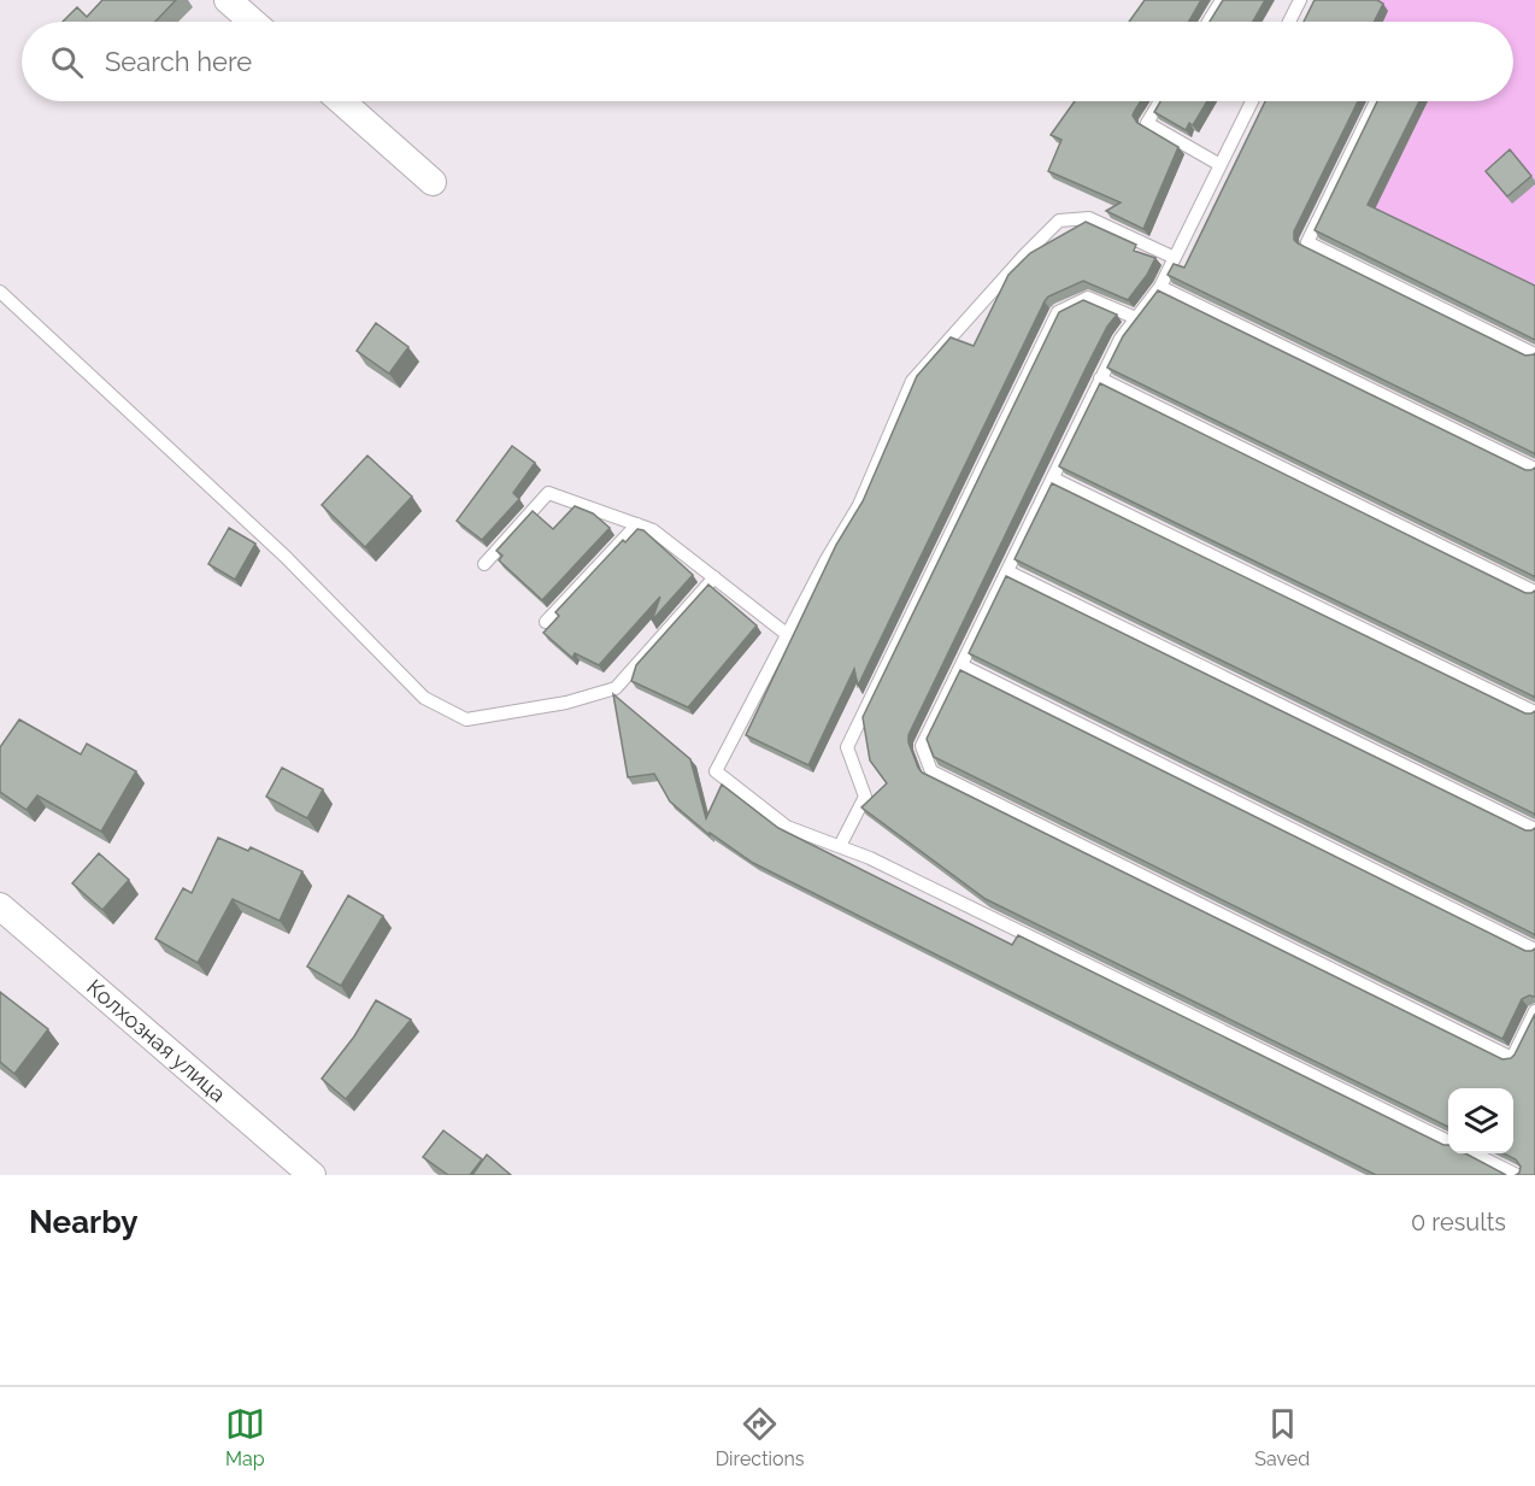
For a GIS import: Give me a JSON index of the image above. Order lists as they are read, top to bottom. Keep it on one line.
{"streets":{"street":["Колхозная улица"]},"page":{"search":"Search here","heading":["Nearby","0 results"],"nav":["Map","Directions","Saved"]}}
